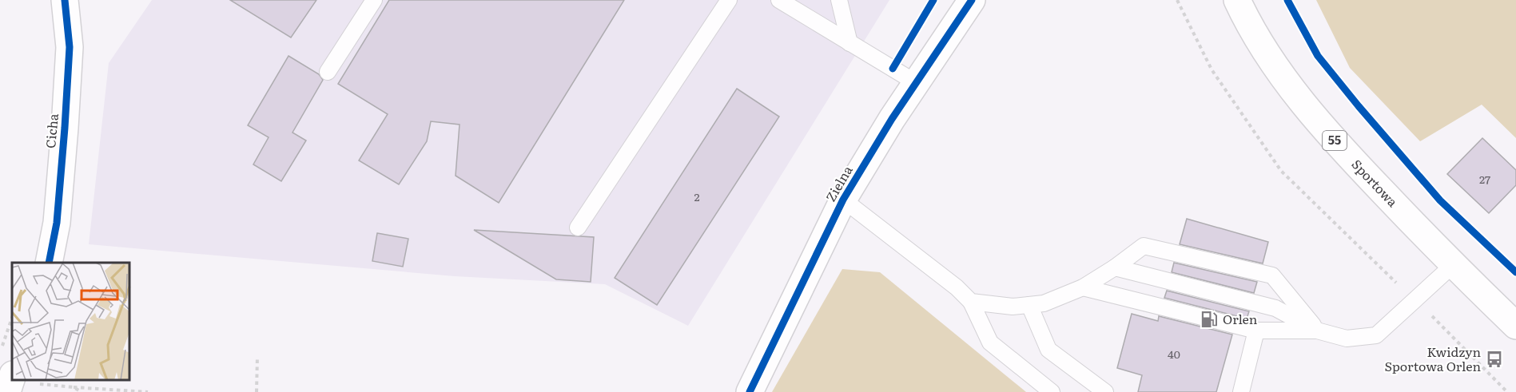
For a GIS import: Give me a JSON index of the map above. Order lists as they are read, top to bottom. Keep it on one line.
{"streets":{"street":["Cicha","55","Sportowa","Zielna"]},"places":{"fuel station":["Orlen"],"bus stop":["Kwidzyn Sportowa Orlen"]},"house_numbers":["27","2","40"]}
